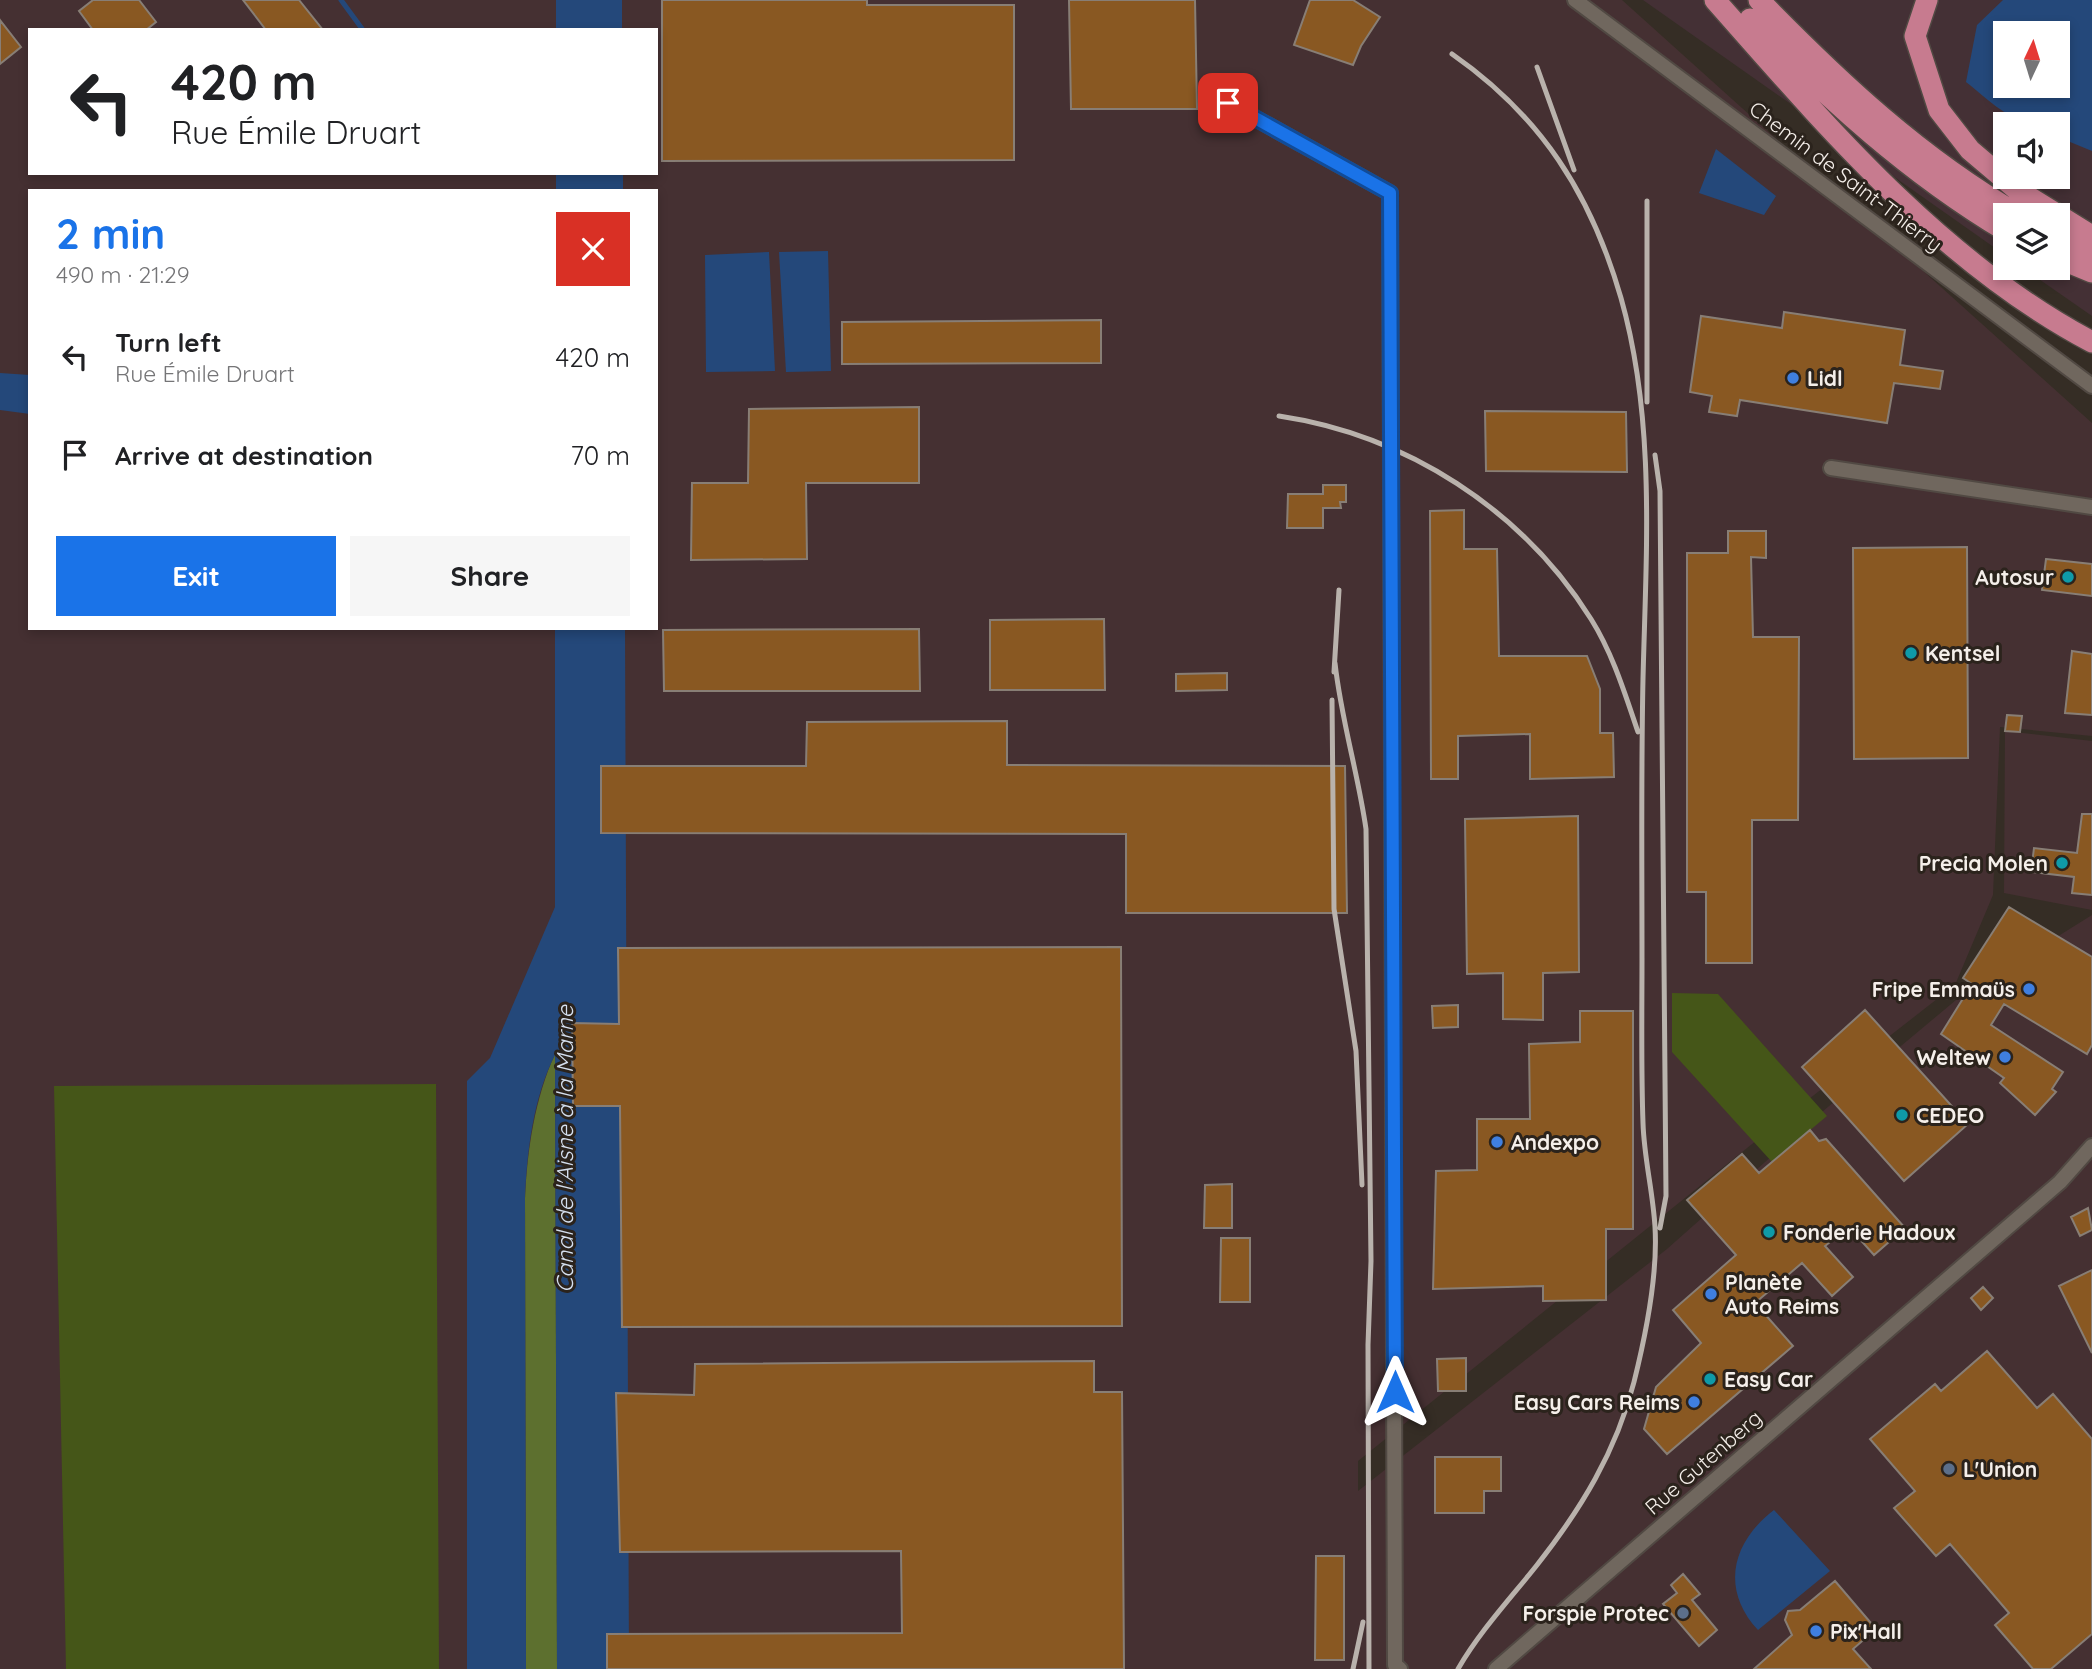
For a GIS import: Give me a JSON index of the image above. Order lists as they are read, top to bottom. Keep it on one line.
{"streets":{"street":["Chemin de Saint-Thierry","Rue Gutenberg"]},"water":["Canal de l'Aisne à la Marne"],"places":["Lidl","Autosur","Kentsel","Precia Molen","Fripe Emmaüs","Weltew","CEDEO","Andexpo","Fonderie Hadoux","Planète Auto Reims","Easy Car","Easy Cars Reims","L'Union","Forspie Protec","Pix'Hall"],"north":"top","page":{"turn":["420 m","Rue Émile Druart"],"heading":["2 min","490 m · 21:29"],"list":[{"name":"Turn left","note":"Rue Émile Druart","value":"420 m"},{"name":"Arrive at destination","value":"70 m"}],"buttons":["Exit","Share"]}}
